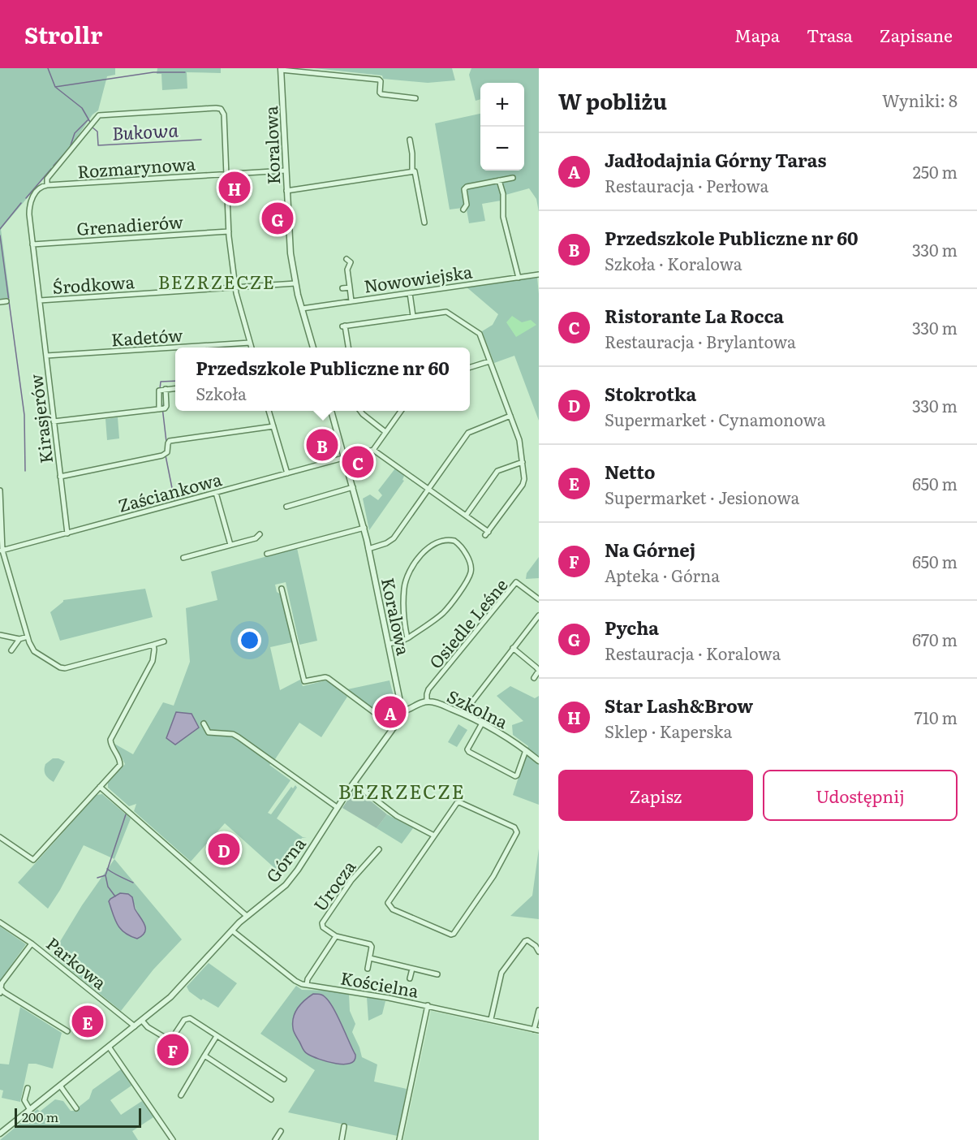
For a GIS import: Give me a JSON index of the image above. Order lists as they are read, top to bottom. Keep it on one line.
{"streets":{"street":["Koralowa","Rozmarynowa","Grenadierów","Nowowiejska","Środkowa","Kadetów","Kirasjerów","Zaściankowa","Osiedle Leśne","Szkolna","Górna","Urocza","Parkowa","Kościelna"]},"crossings":[["Koralowa","Rozmarynowa"],["Koralowa","Nowowiejska"],["Koralowa","Środkowa"],["Koralowa","Zaściankowa"],["Koralowa","Szkolna"],["Koralowa","Górna"],["Rozmarynowa","Grenadierów"],["Rozmarynowa","Środkowa"],["Rozmarynowa","Kirasjerów"],["Środkowa","Kirasjerów"],["Kadetów","Kirasjerów"],["Kirasjerów","Zaściankowa"],["Osiedle Leśne","Szkolna"],["Szkolna","Górna"],["Górna","Parkowa"],["Górna","Kościelna"],["Urocza","Kościelna"]],"districts":["BEZRZECZE","BEZRZECZE"],"water":["Bukowa"],"scale_bar":"200 m","page":{"header":"Strollr","nav":["Mapa","Trasa","Zapisane"],"heading":["W pobliżu","Wyniki: 8"],"map_buttons":["+","−"],"list":[{"mark":"A","name":"Jadłodajnia Górny Taras","note":"Restauracja · Perłowa","value":"250 m"},{"mark":"B","name":"Przedszkole Publiczne nr 60","note":"Szkoła · Koralowa","value":"330 m"},{"mark":"C","name":"Ristorante La Rocca","note":"Restauracja · Brylantowa","value":"330 m"},{"mark":"D","name":"Stokrotka","note":"Supermarket · Cynamonowa","value":"330 m"},{"mark":"E","name":"Netto","note":"Supermarket · Jesionowa","value":"650 m"},{"mark":"F","name":"Na Górnej","note":"Apteka · Górna","value":"650 m"},{"mark":"G","name":"Pycha","note":"Restauracja · Koralowa","value":"670 m"},{"mark":"H","name":"Star Lash&Brow","note":"Sklep · Kaperska","value":"710 m"}],"pins":["H","G","B","C","A","D","E","F"],"popup":["Przedszkole Publiczne nr 60","Szkoła"],"buttons":["Zapisz","Udostępnij"],"scale":"200 m"}}
